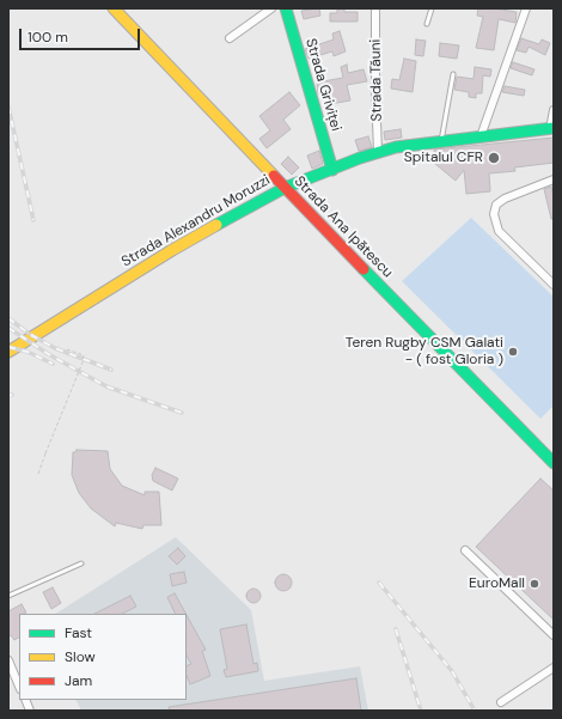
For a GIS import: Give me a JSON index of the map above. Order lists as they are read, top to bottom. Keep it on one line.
{"streets":{"street":["Strada Tăuni","Strada Griviței","Strada Alexandru Moruzzi","Strada Ana Ipătescu"]},"crossings":[["Strada Tăuni","Strada Alexandru Moruzzi"],["Strada Griviței","Strada Alexandru Moruzzi"],["Strada Alexandru Moruzzi","Strada Ana Ipătescu"]],"places":["Spitalul CFR","Teren Rugby CSM Galati - ( fost Gloria )","EuroMall"],"legend":["Fast","Slow","Jam"],"scale_bar":"100 m"}
